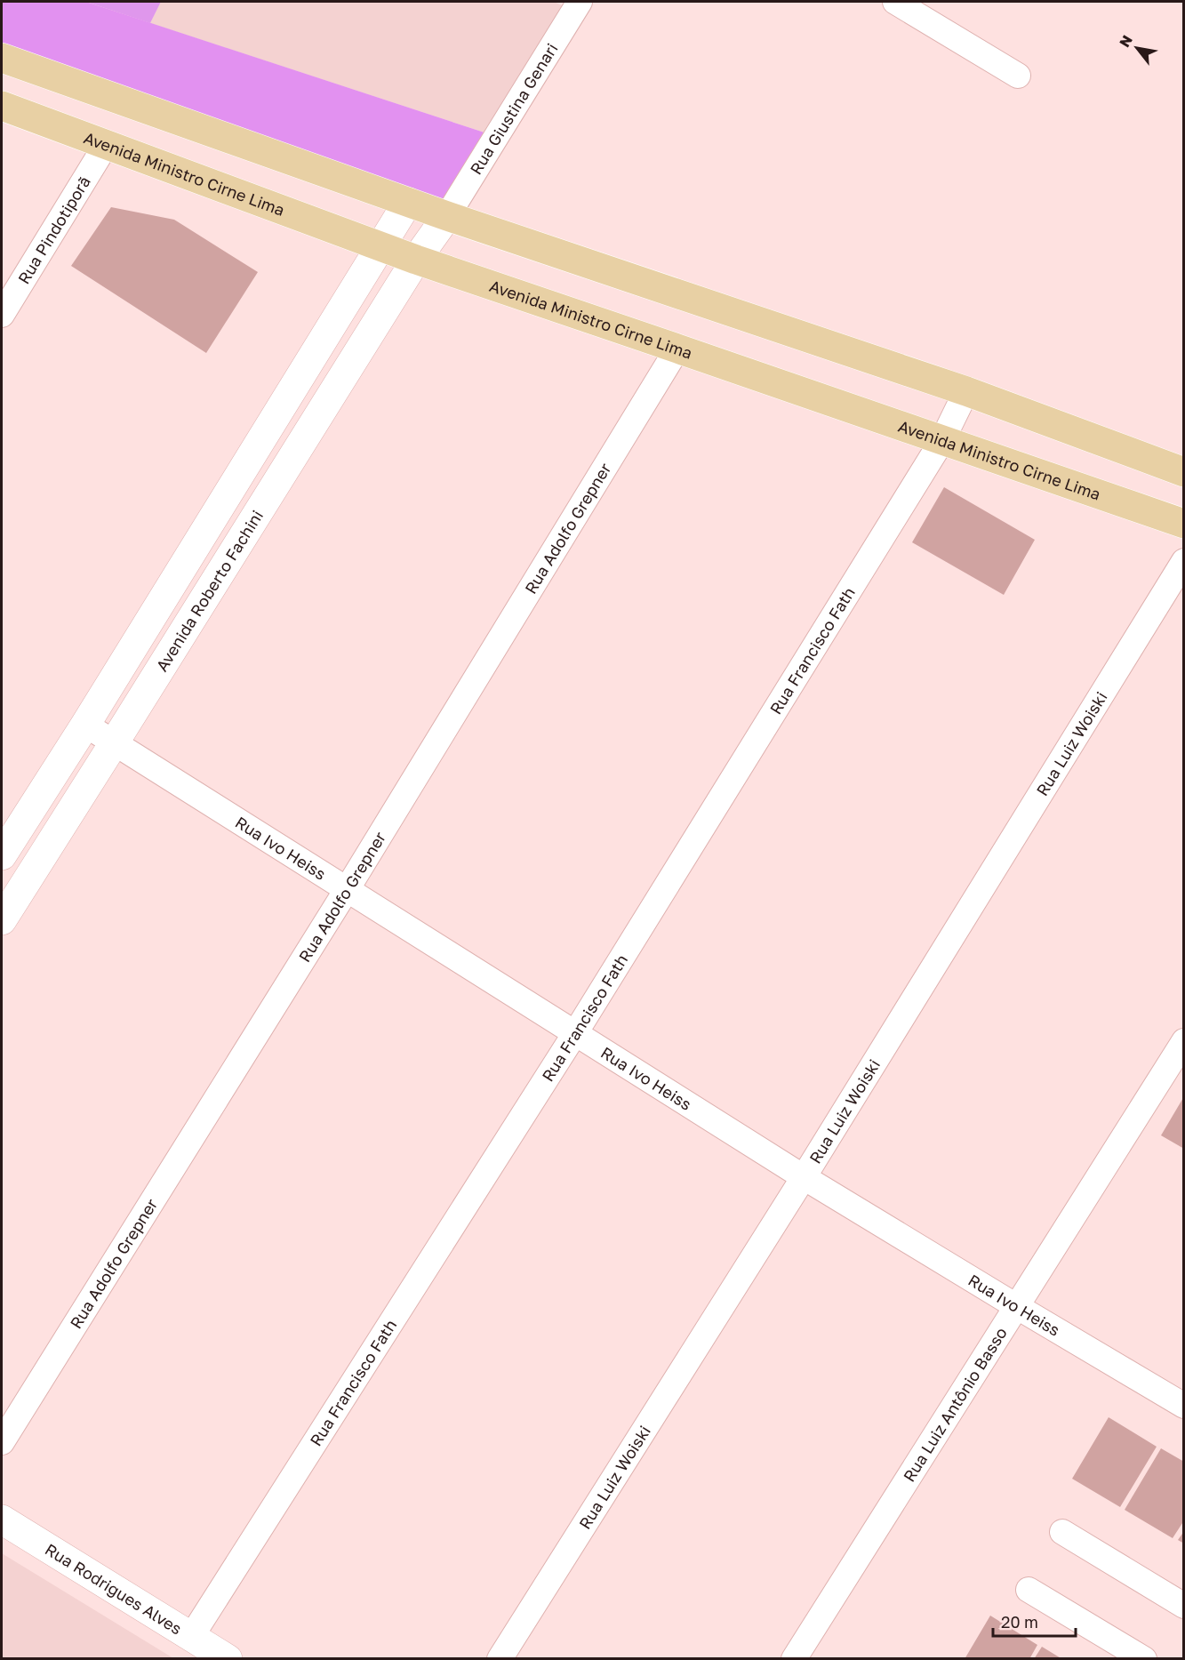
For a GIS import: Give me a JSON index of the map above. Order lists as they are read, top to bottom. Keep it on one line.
{"streets":{"main road":["Avenida Ministro Cirne Lima"],"street":["Rua Giustina Genari","Rua Pindotiporã","Rua Adolfo Grepner","Avenida Roberto Fachini","Rua Francisco Fath","Rua Luiz Woiski","Rua Ivo Heiss","Rua Luiz Antônio Basso","Rua Rodrigues Alves"]},"crossings":[["Rua Giustina Genari","Avenida Roberto Fachini"],["Avenida Ministro Cirne Lima","Rua Pindotiporã"],["Avenida Ministro Cirne Lima","Rua Adolfo Grepner"],["Avenida Ministro Cirne Lima","Avenida Roberto Fachini"],["Avenida Ministro Cirne Lima","Rua Francisco Fath"],["Rua Adolfo Grepner","Rua Ivo Heiss"],["Avenida Roberto Fachini","Rua Ivo Heiss"],["Rua Francisco Fath","Rua Ivo Heiss"],["Rua Francisco Fath","Rua Rodrigues Alves"],["Rua Luiz Woiski","Rua Ivo Heiss"],["Rua Ivo Heiss","Rua Luiz Antônio Basso"]],"scale_bar":"20 m","north":"top left"}
